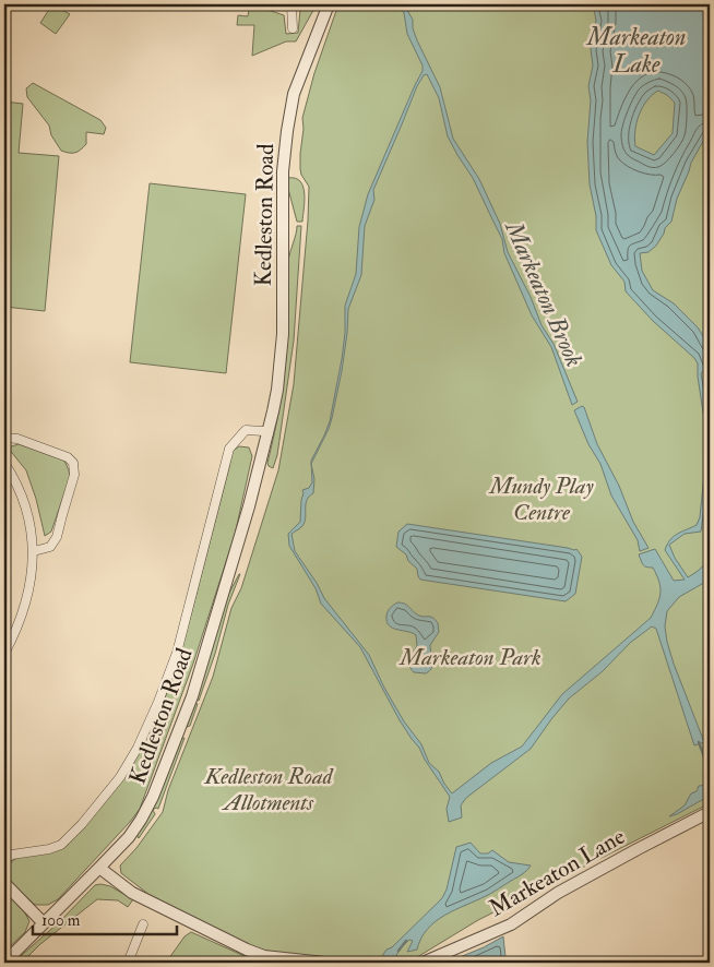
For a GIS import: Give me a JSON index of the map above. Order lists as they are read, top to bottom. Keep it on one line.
{"streets":{"street":["Kedleston Road","Markeaton Lane"]},"water":["Markeaton Lake","Markeaton Brook"],"parks":["Mundy Play Centre","Markeaton Park","Kedleston Road Allotments"],"scale_bar":"100 m"}
